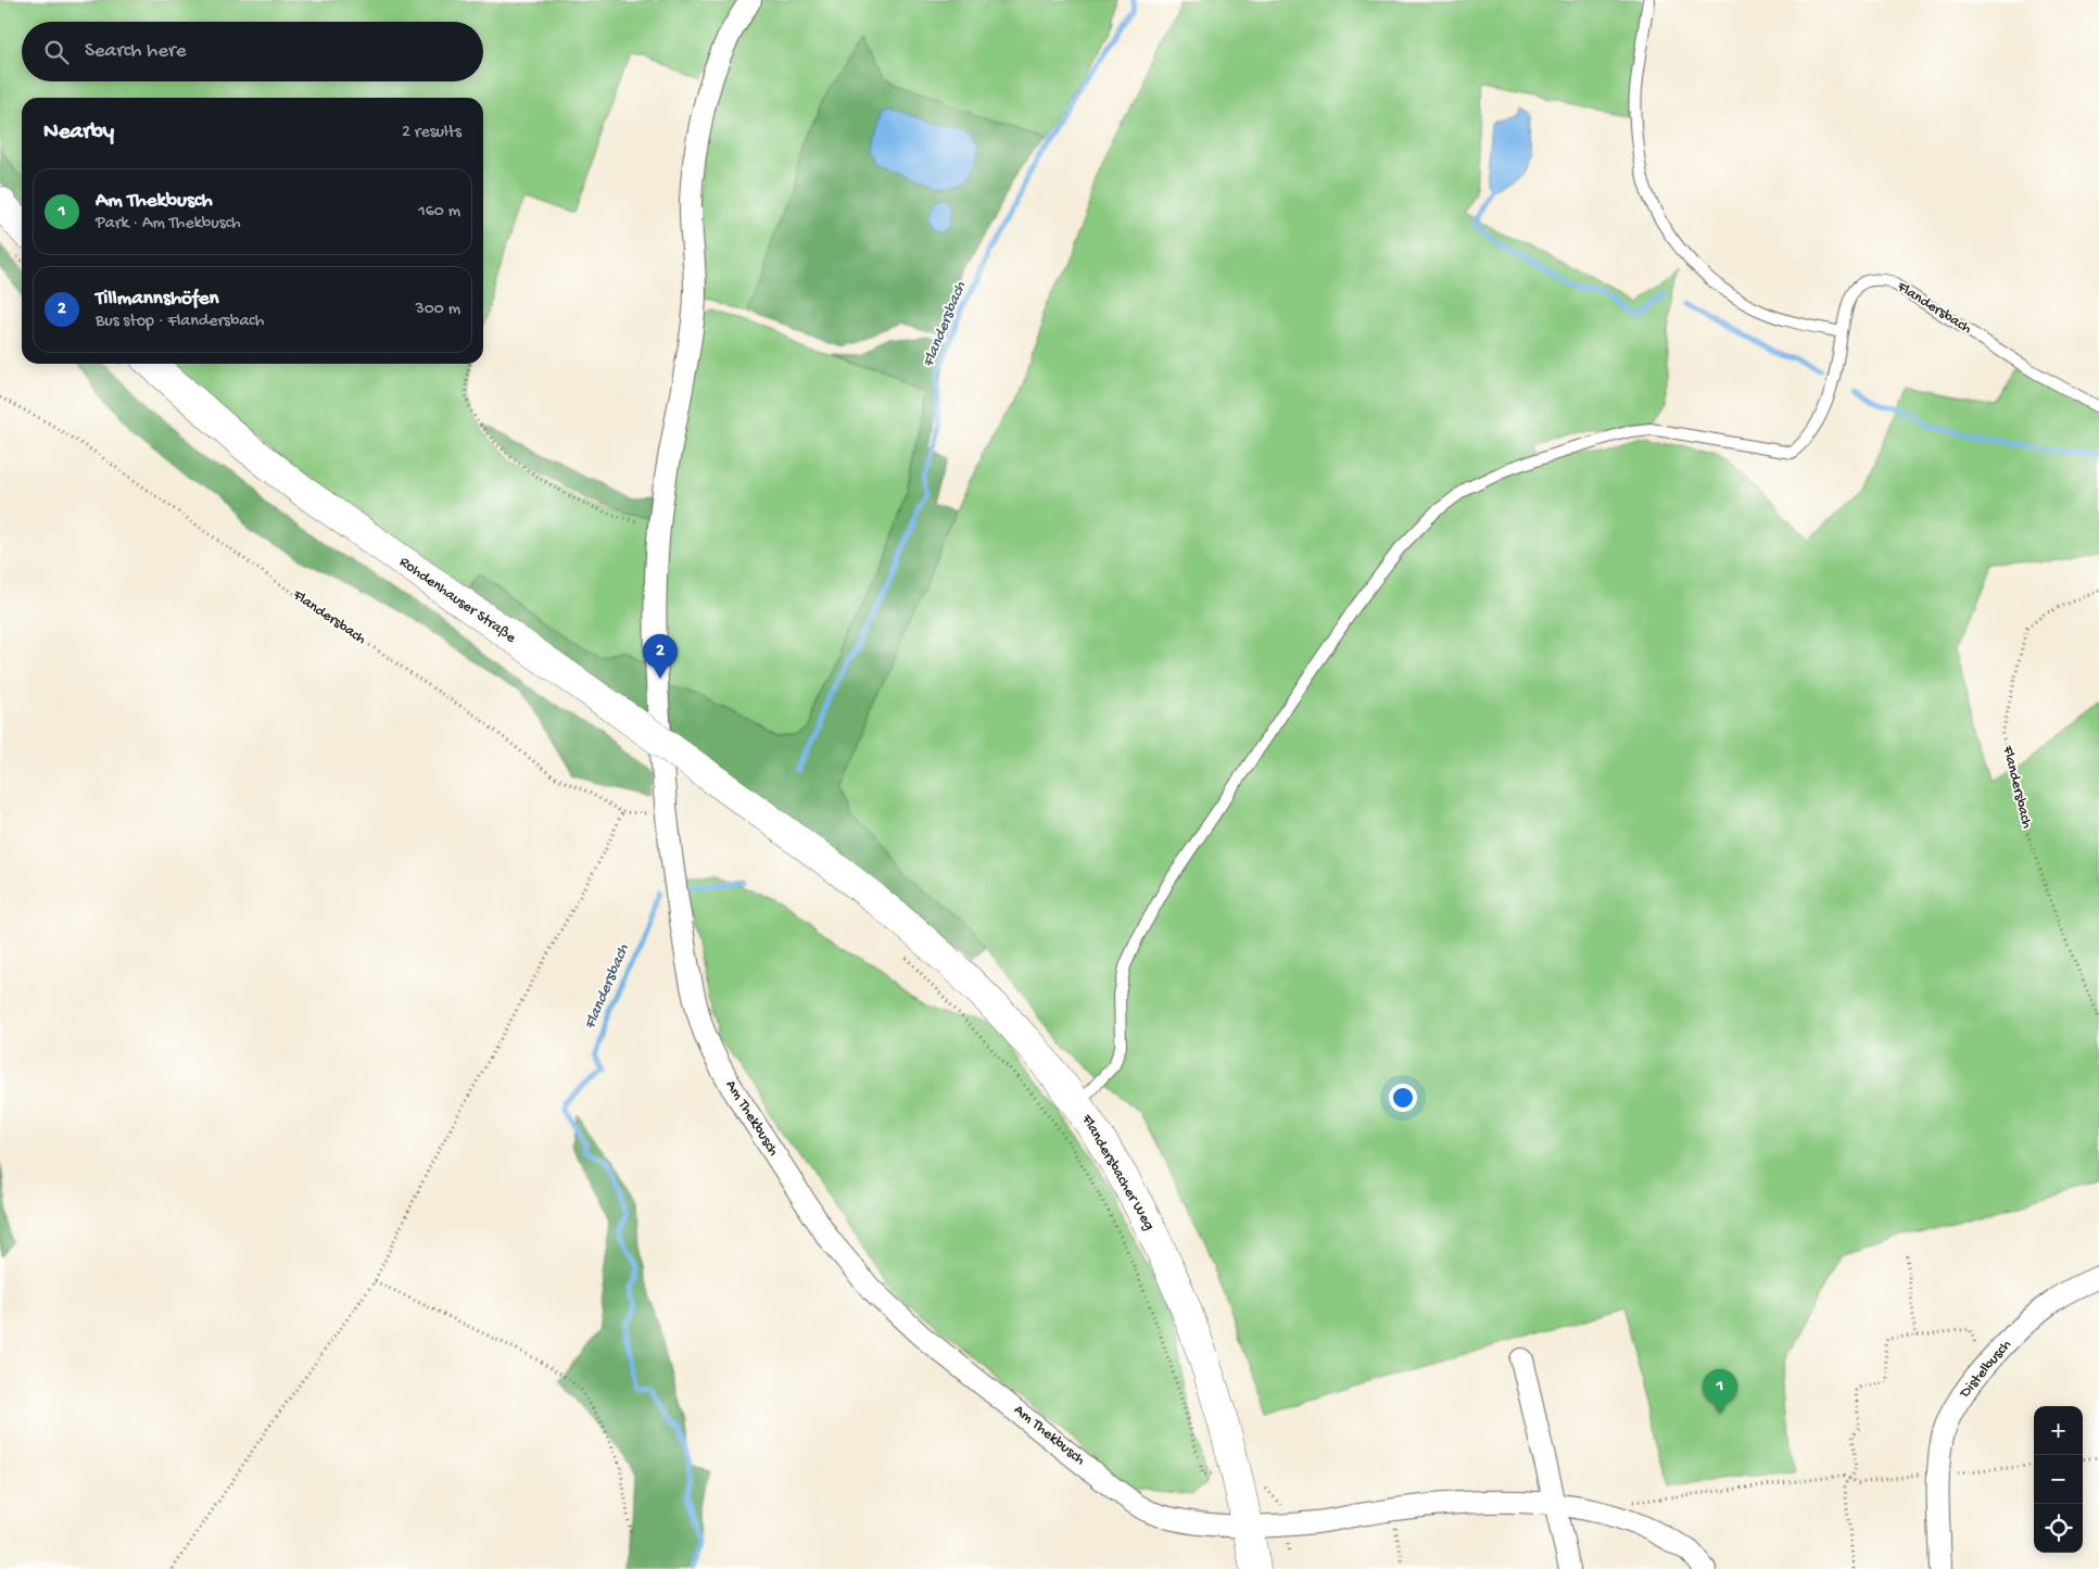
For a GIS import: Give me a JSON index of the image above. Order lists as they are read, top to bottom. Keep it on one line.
{"streets":{"main road":["Rohdenhauser Straße","Flandersbacher Weg"],"street":["Am Thekbusch","Distelbusch"],"lane":["Flandersbach"]},"crossings":[["Flandersbach","Am Thekbusch"],["Flandersbach","Flandersbacher Weg"],["Rohdenhauser Straße","Flandersbacher Weg"],["Am Thekbusch","Flandersbacher Weg"]],"water":["Flandersbach"],"page":{"search":"Search here","heading":["Nearby","2 results"],"list":[{"mark":"1","name":"Am Thekbusch","note":"Park · Am Thekbusch","value":"160 m"},{"mark":"2","name":"Tillmannshöfen","note":"Bus stop · Flandersbach","value":"300 m"}],"pins":["2","1"],"map_buttons":["+","−"]}}
